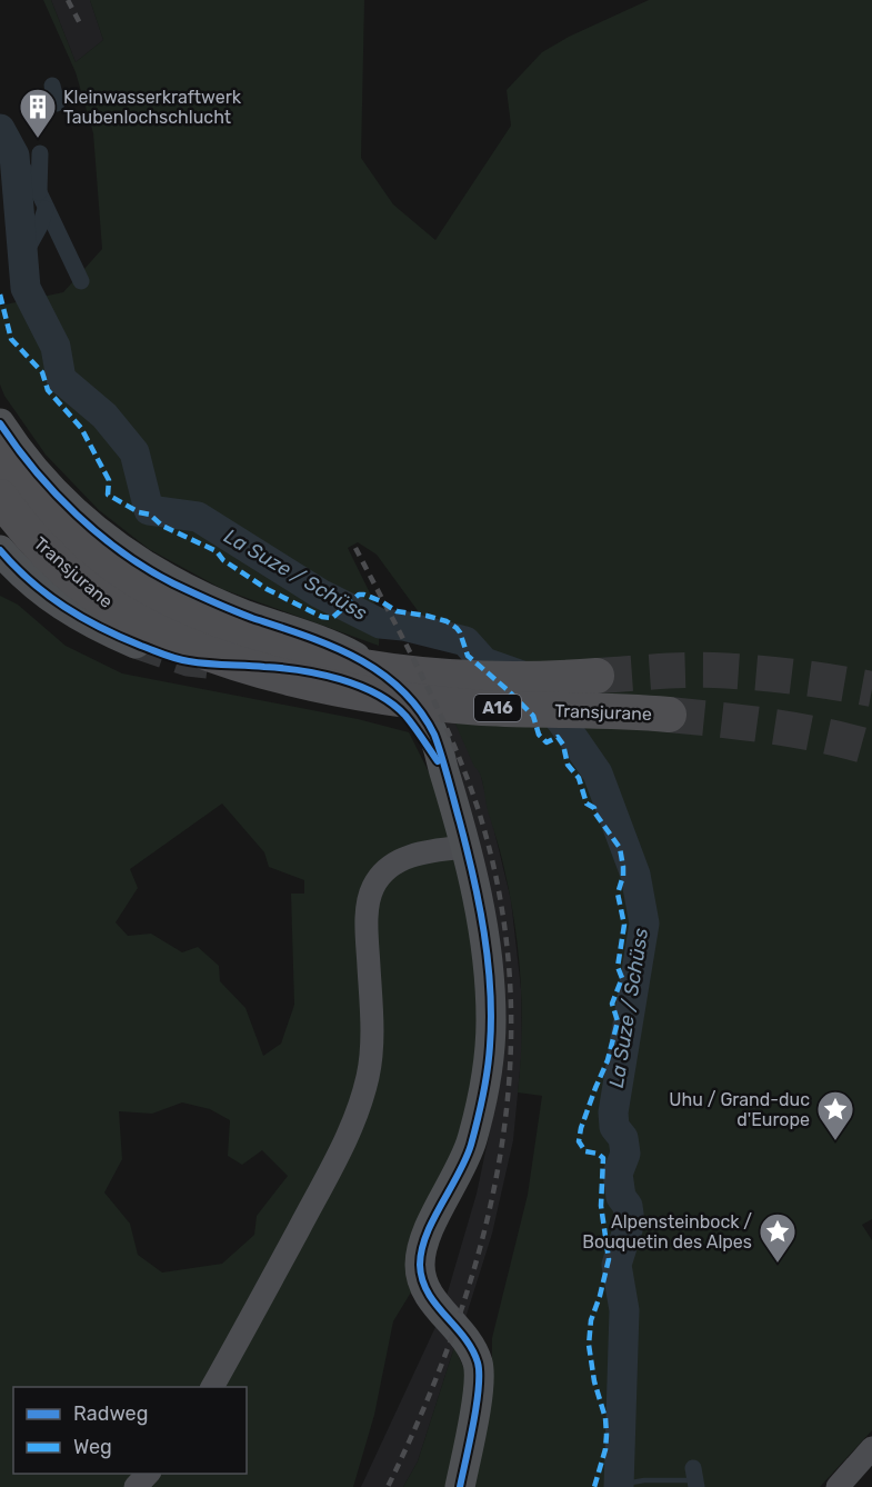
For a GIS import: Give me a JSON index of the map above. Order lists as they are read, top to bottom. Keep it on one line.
{"streets":{"highway":["Transjurane","A16"]},"water":["La Suze / Schüss"],"places":{"building":["Kleinwasserkraftwerk Taubenlochschlucht"],"place":["Uhu / Grand-duc d'Europe","Alpensteinbock / Bouquetin des Alpes"]},"legend":["Radweg","Weg"]}
